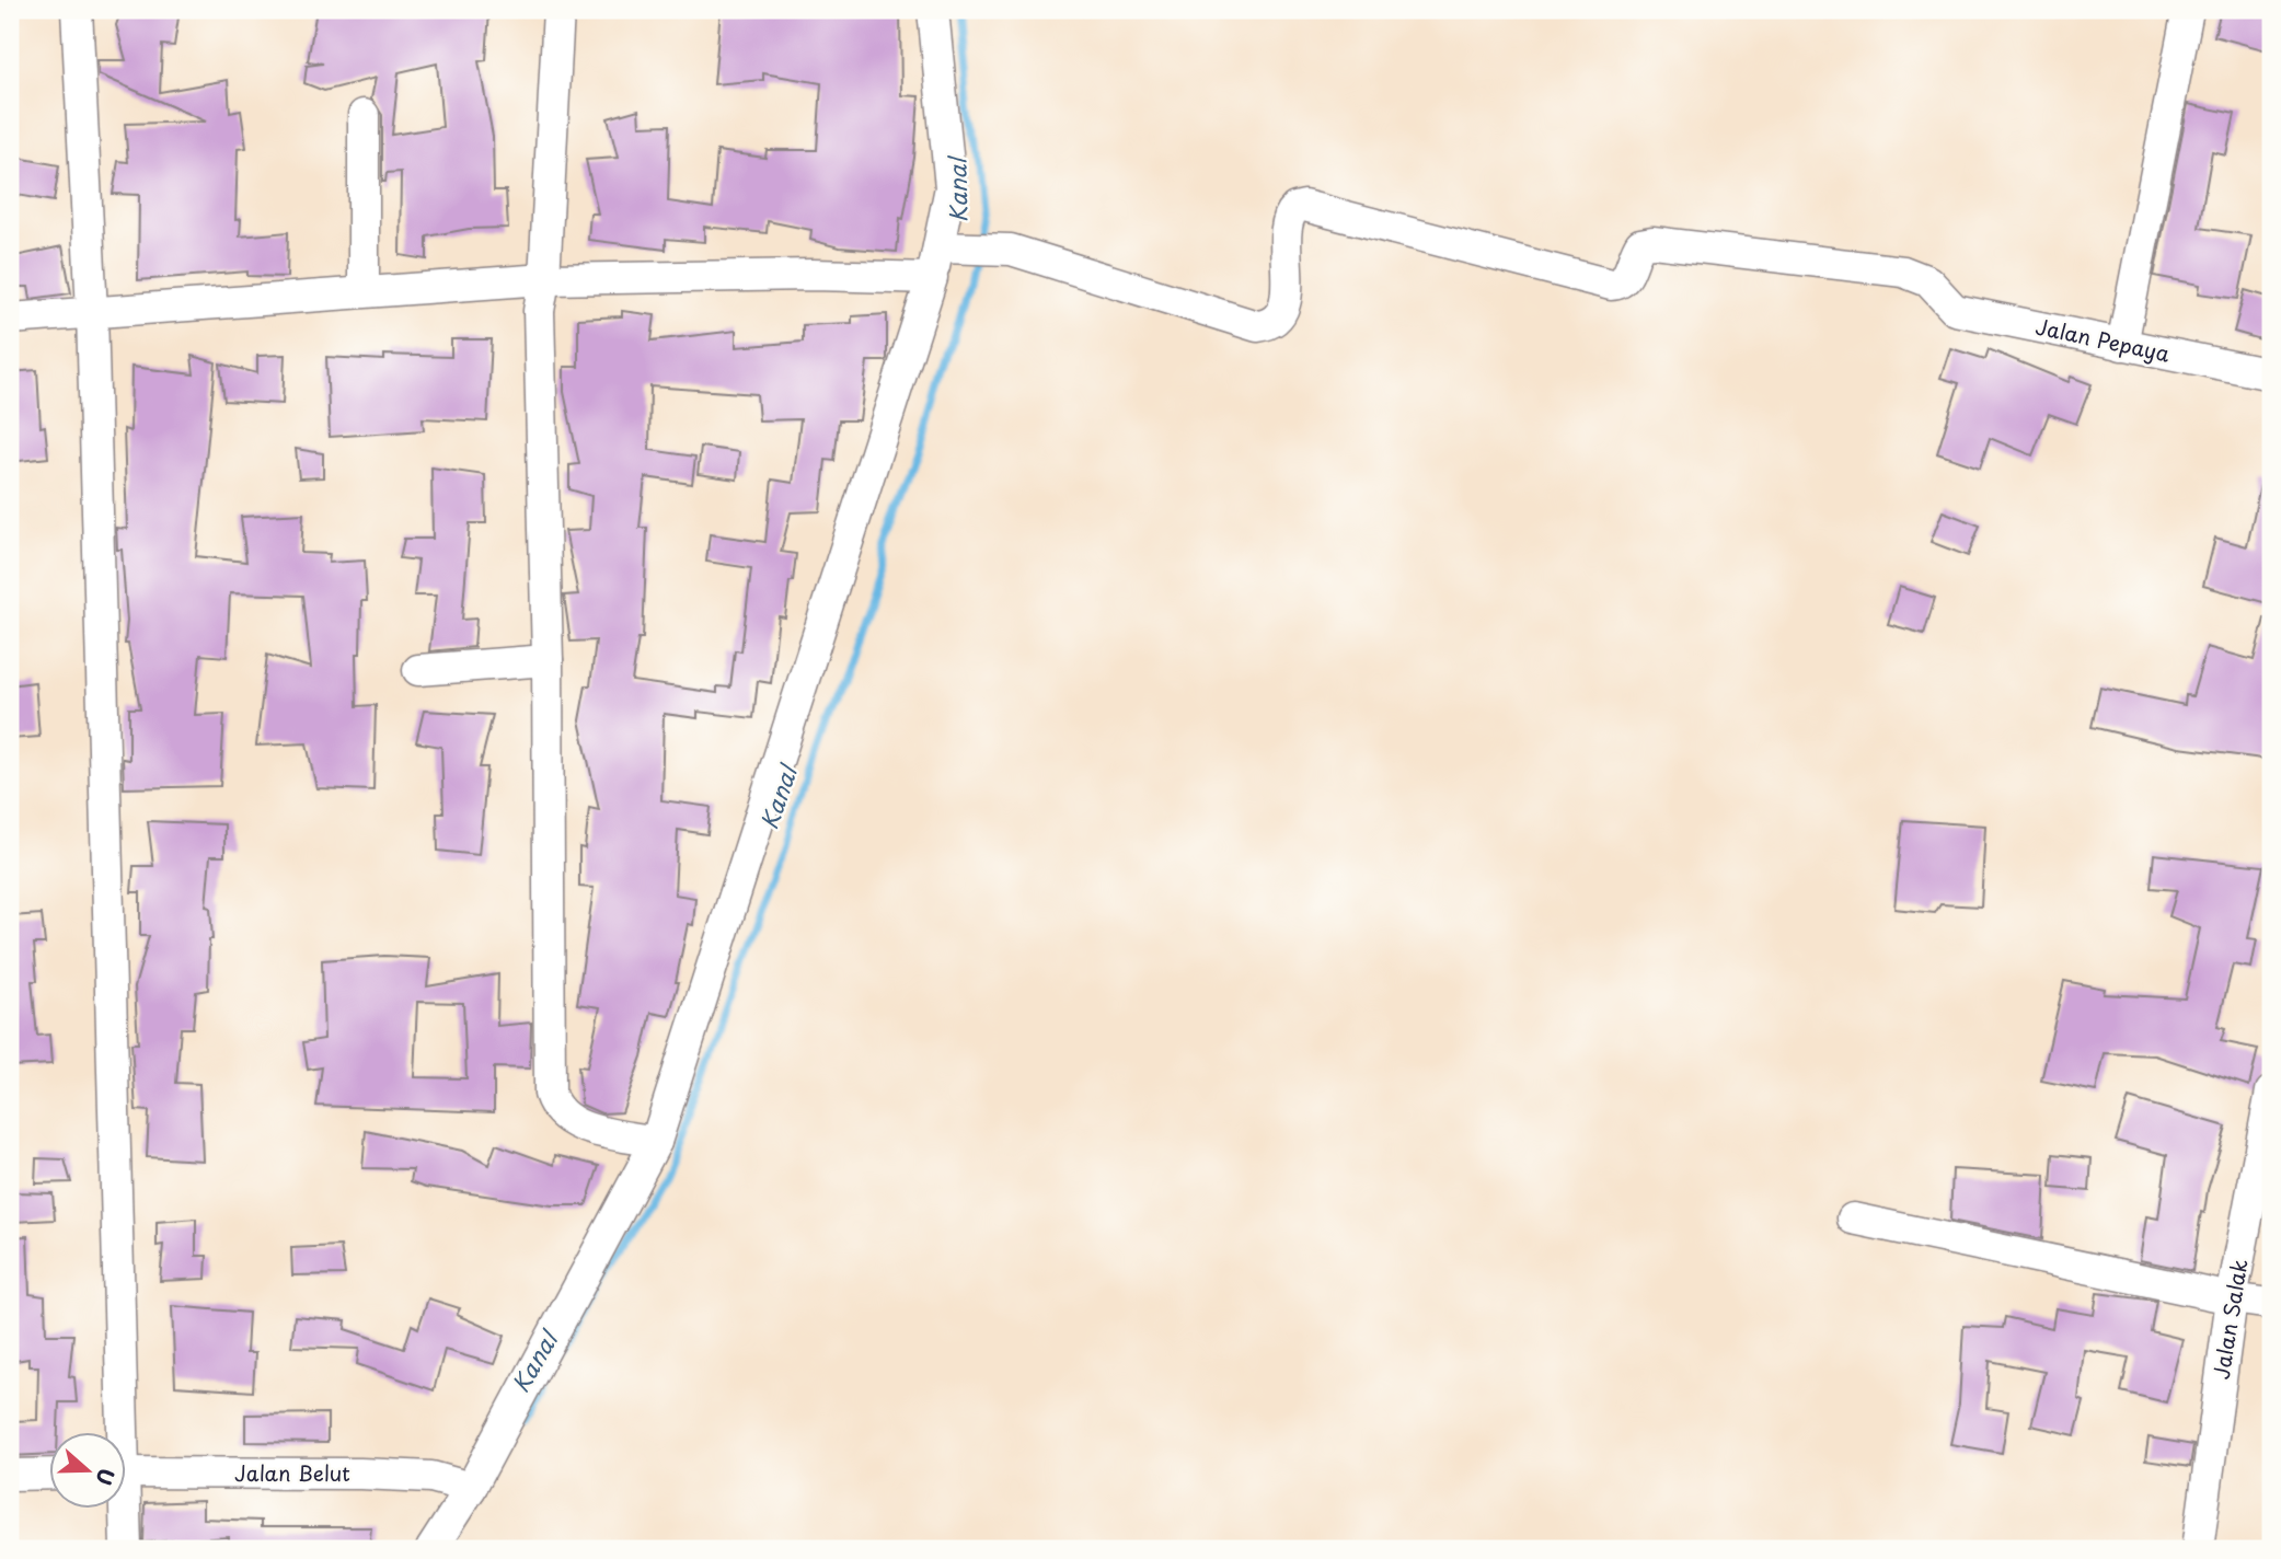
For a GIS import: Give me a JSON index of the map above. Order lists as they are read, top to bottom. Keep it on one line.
{"streets":{"street":["Jalan Pepaya","Jalan Salak","Jalan Belut"]},"water":["Kanal"],"north":"right"}
